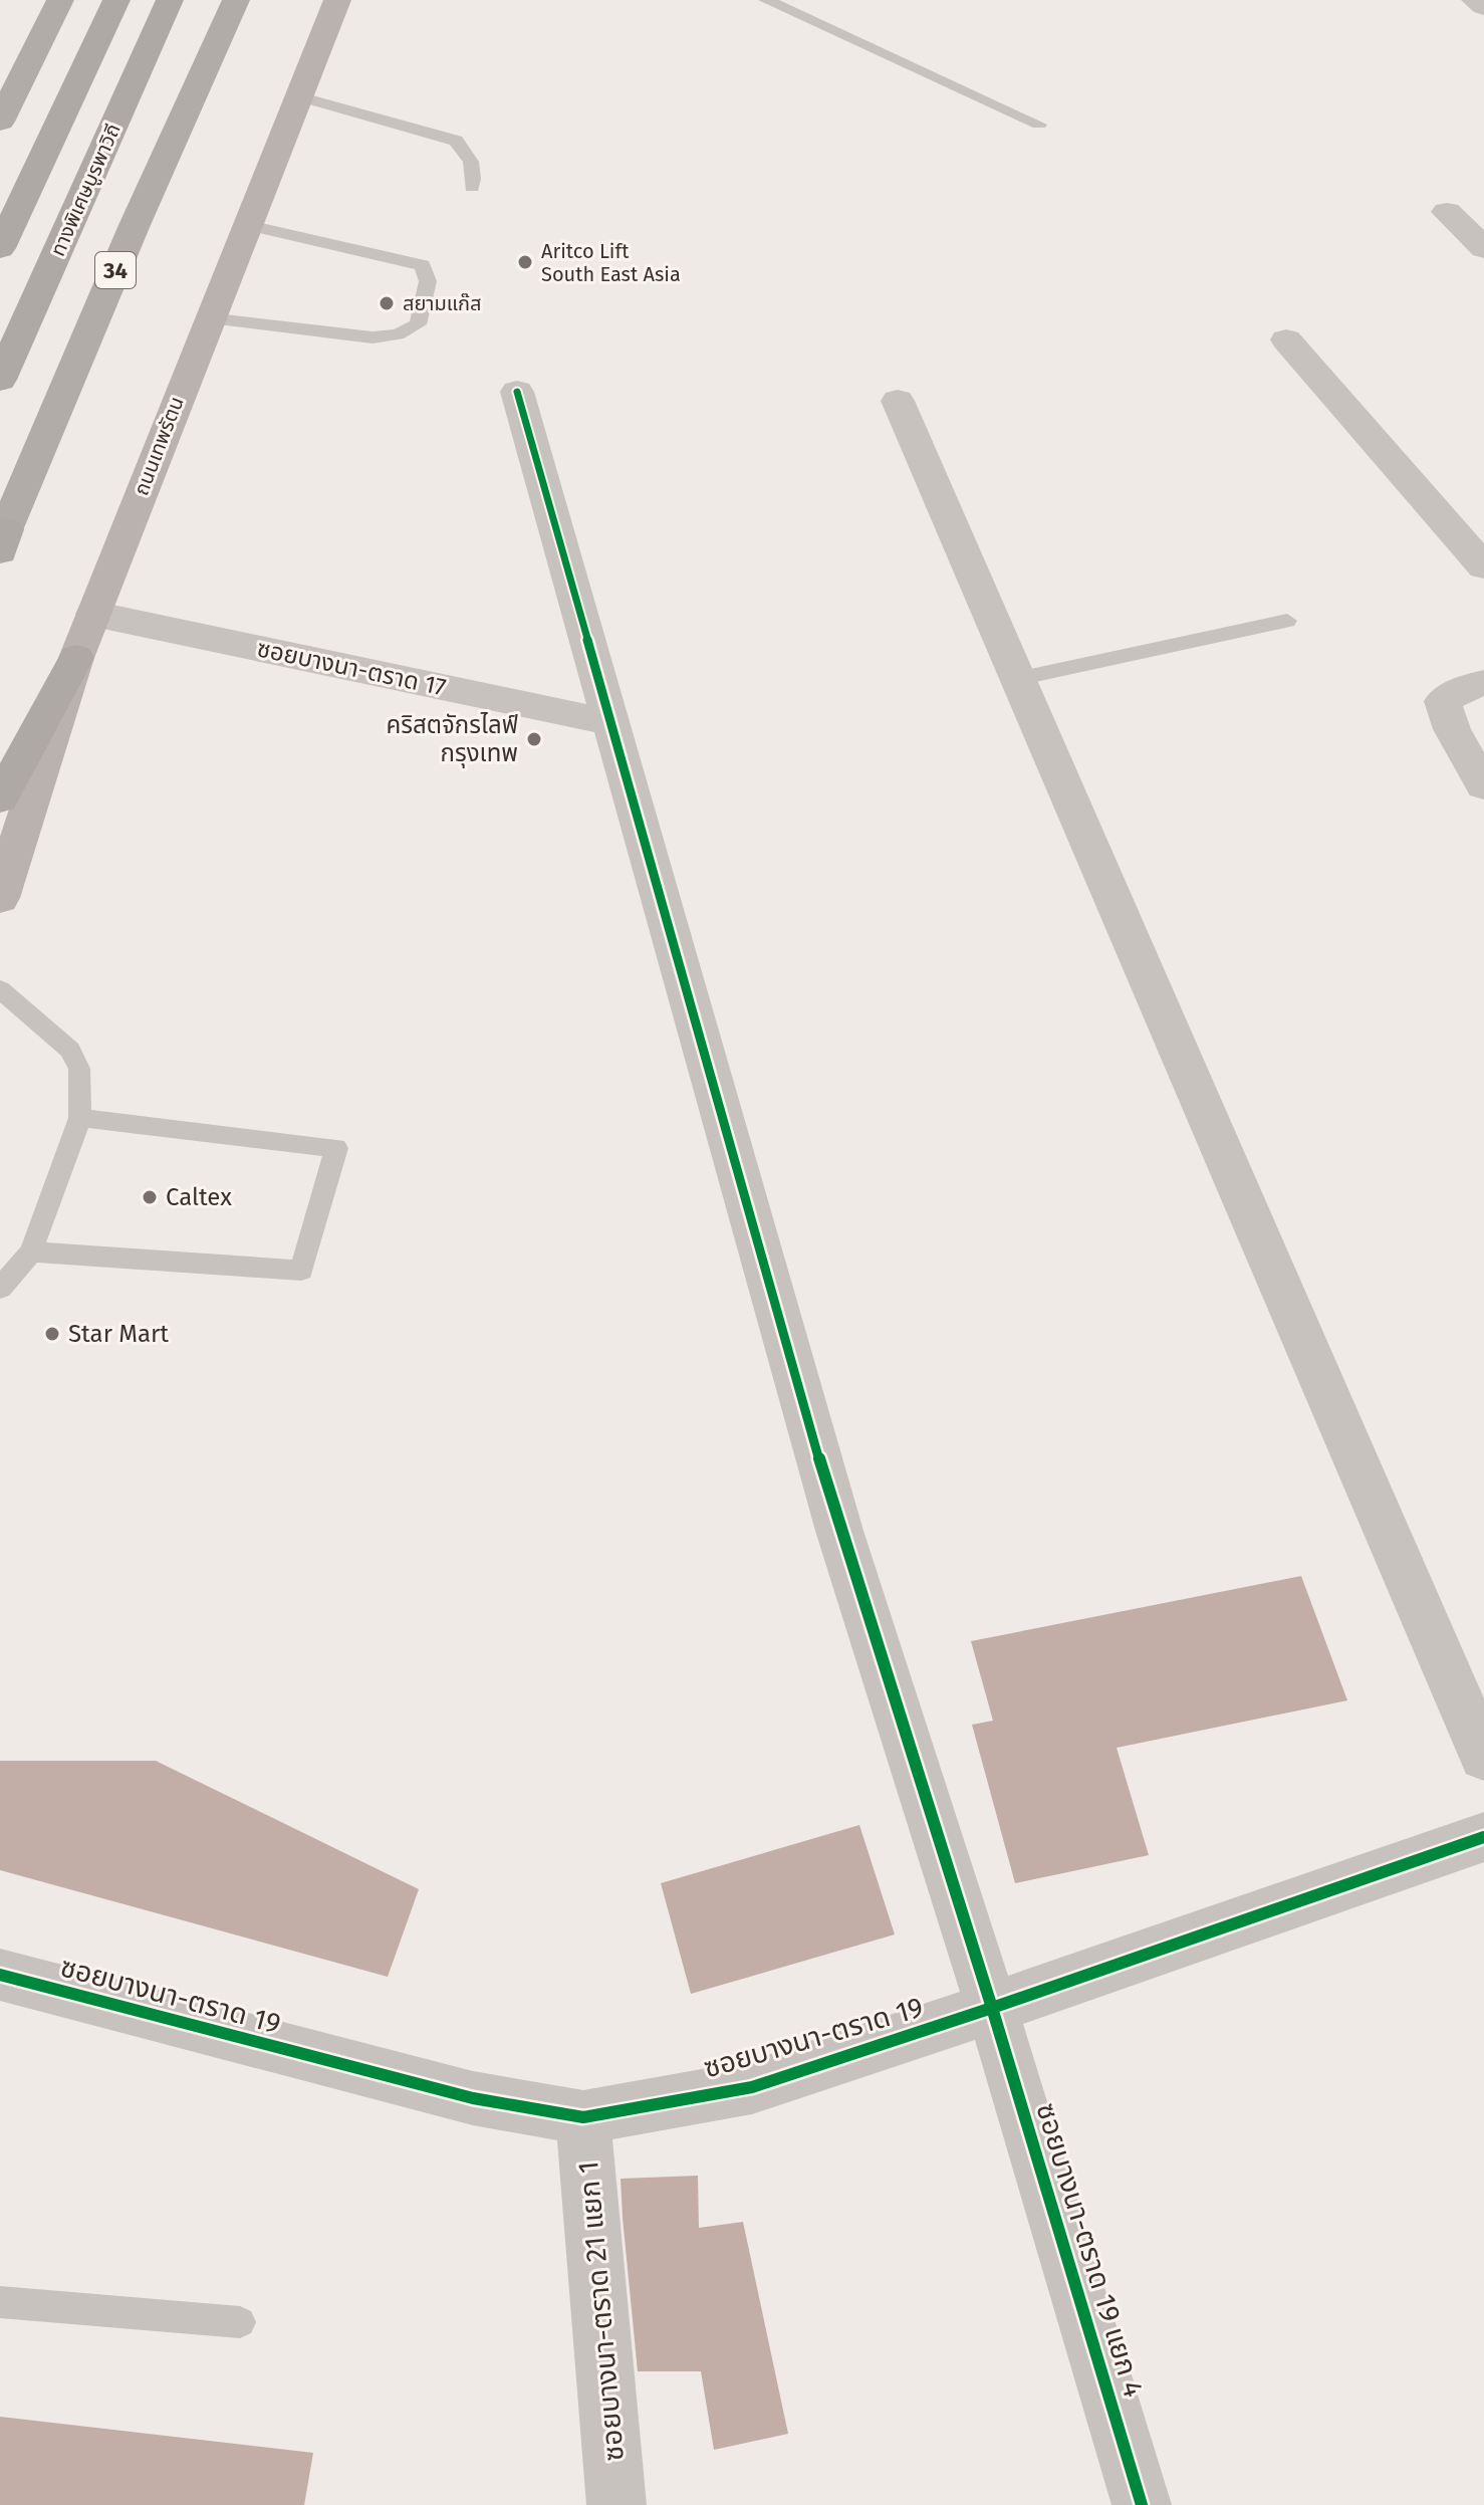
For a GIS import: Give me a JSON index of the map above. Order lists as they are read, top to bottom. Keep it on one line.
{"streets":{"highway":["ทางพิเศษบูรพาวิถี","34"],"main road":["ถนนเทพรัตน"],"street":["ซอยบางนา-ตราด 17","ซอยบางนา-ตราด 19","ซอยบางนา-ตราด 19 แยก 4","ซอยบางนา-ตราด 21 แยก 1"]},"crossings":[["ถนนเทพรัตน","ซอยบางนา-ตราด 17"],["ซอยบางนา-ตราด 17","ซอยบางนา-ตราด 19 แยก 4"],["ซอยบางนา-ตราด 19","ซอยบางนา-ตราด 19 แยก 4"],["ซอยบางนา-ตราด 19","ซอยบางนา-ตราด 21 แยก 1"]],"places":["Aritco Lift South East Asia","สยามแก๊ส","คริสตจักรไลฟ์ กรุงเทพ","Caltex","Star Mart"]}
